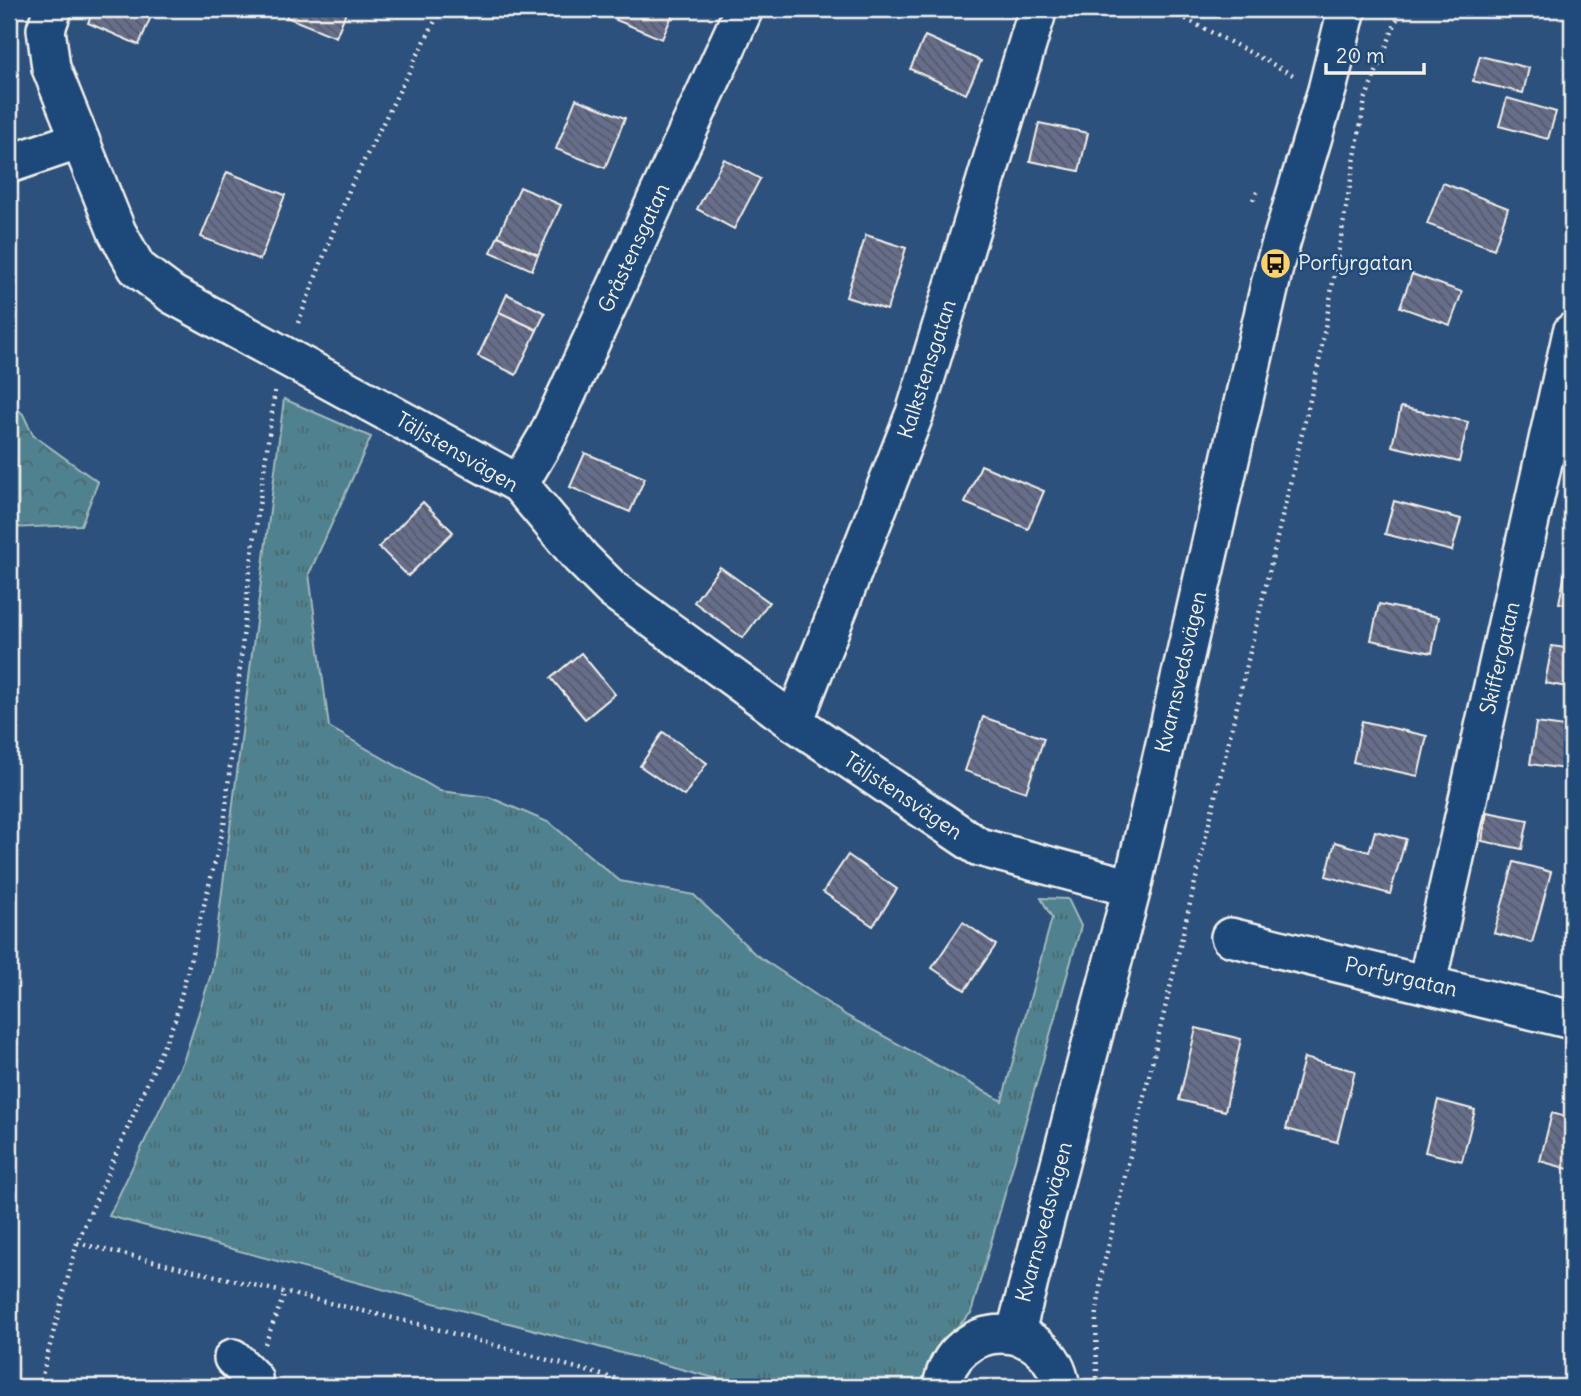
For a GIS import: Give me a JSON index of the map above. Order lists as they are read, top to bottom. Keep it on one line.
{"streets":{"street":["Gråstensgatan","Kalkstensgatan","Täljstensvägen","Skiffergatan","Kvarnsvedsvägen","Porfyrgatan"]},"crossings":[["Gråstensgatan","Täljstensvägen"],["Kalkstensgatan","Täljstensvägen"],["Täljstensvägen","Kvarnsvedsvägen"],["Skiffergatan","Porfyrgatan"]],"places":{"bus stop":["Porfyrgatan"]},"scale_bar":"20 m"}
